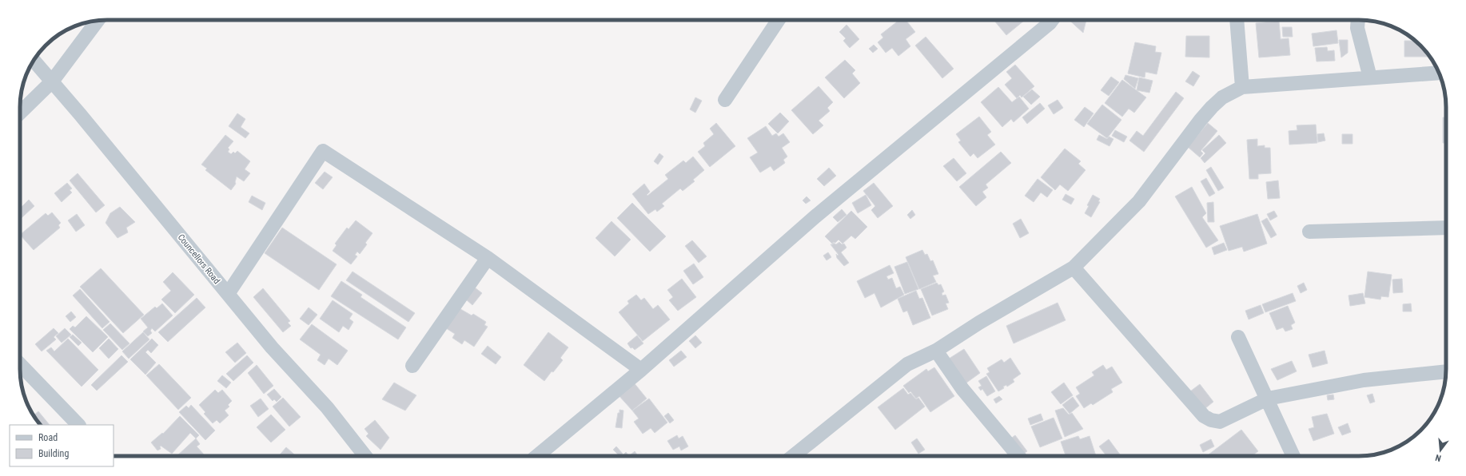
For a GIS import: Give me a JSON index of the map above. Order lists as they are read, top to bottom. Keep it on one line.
{"streets":{"street":["Councellors Road"]},"legend":["Road","Building"],"north":"bottom"}
